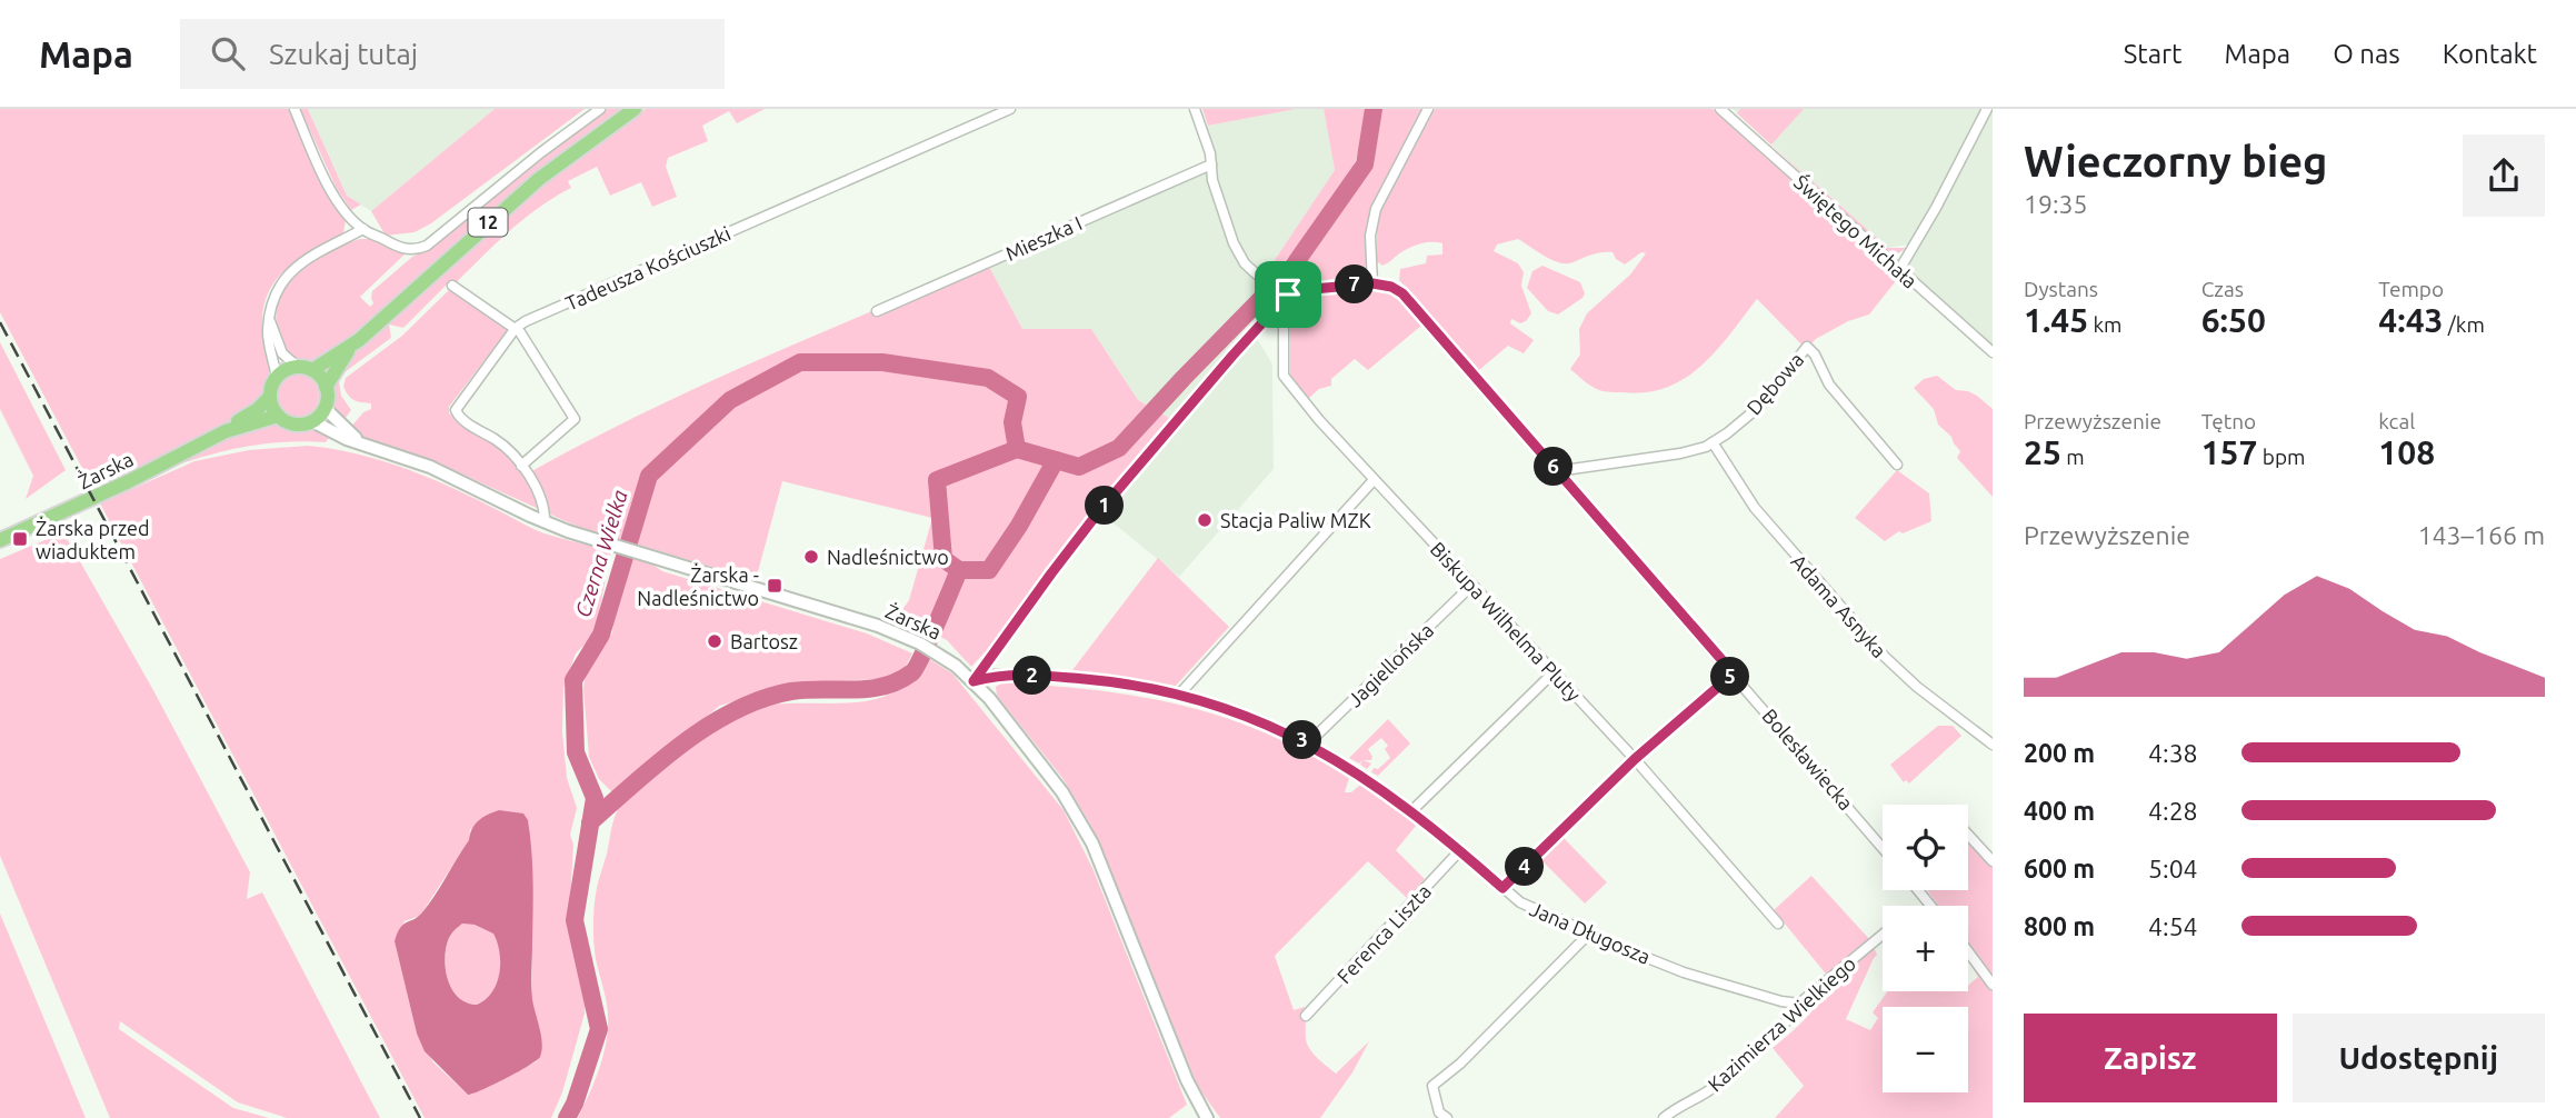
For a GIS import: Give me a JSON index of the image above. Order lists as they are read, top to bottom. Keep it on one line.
{"streets":{"main road":["12","Żarska"],"street":["Świętego Michała","Mieszka I","Tadeusza Kościuszki","Dębowa","Adama Asnyka","Biskupa Wilhelma Pluty","Jagiellońska","Bolesławiecka","Jana Długosza","Ferenca Liszta","Kazimierza Wielkiego"]},"crossings":[["12","Żarska"],["Tadeusza Kościuszki","Żarska"],["Dębowa","Adama Asnyka"],["Dębowa","Bolesławiecka"],["Żarska","Jana Długosza"],["Biskupa Wilhelma Pluty","Jagiellońska"],["Jagiellońska","Jana Długosza"],["Jana Długosza","Ferenca Liszta"],["Jana Długosza","Kazimierza Wielkiego"]],"water":["Czerna Wielka"],"places":{"other":["Stacja Paliw MZK","Nadleśnictwo","Bartosz"],"transit":["Żarska przed wiaduktem","Żarska - Nadleśnictwo"]},"page":{"header":"Mapa","search":"Szukaj tutaj","nav":["Start","Mapa","O nas","Kontakt"],"heading":["Wieczorny bieg","19:35"],"stats":[["Dystans","1.45 km"],["Czas","6:50"],["Tempo","4:43 /km"],["Przewyższenie","25 m"],["Tętno","157 bpm"],["kcal","108"]],"pins":["7","6","1","2","5","3","4"],"chart":["Przewyższenie","143–166 m"],"list":[{"name":"200 m","note":"4:38"},{"name":"400 m","note":"4:28"},{"name":"600 m","note":"5:04"},{"name":"800 m","note":"4:54"}],"map_buttons":["+","−"],"buttons":["Zapisz","Udostępnij"]}}
